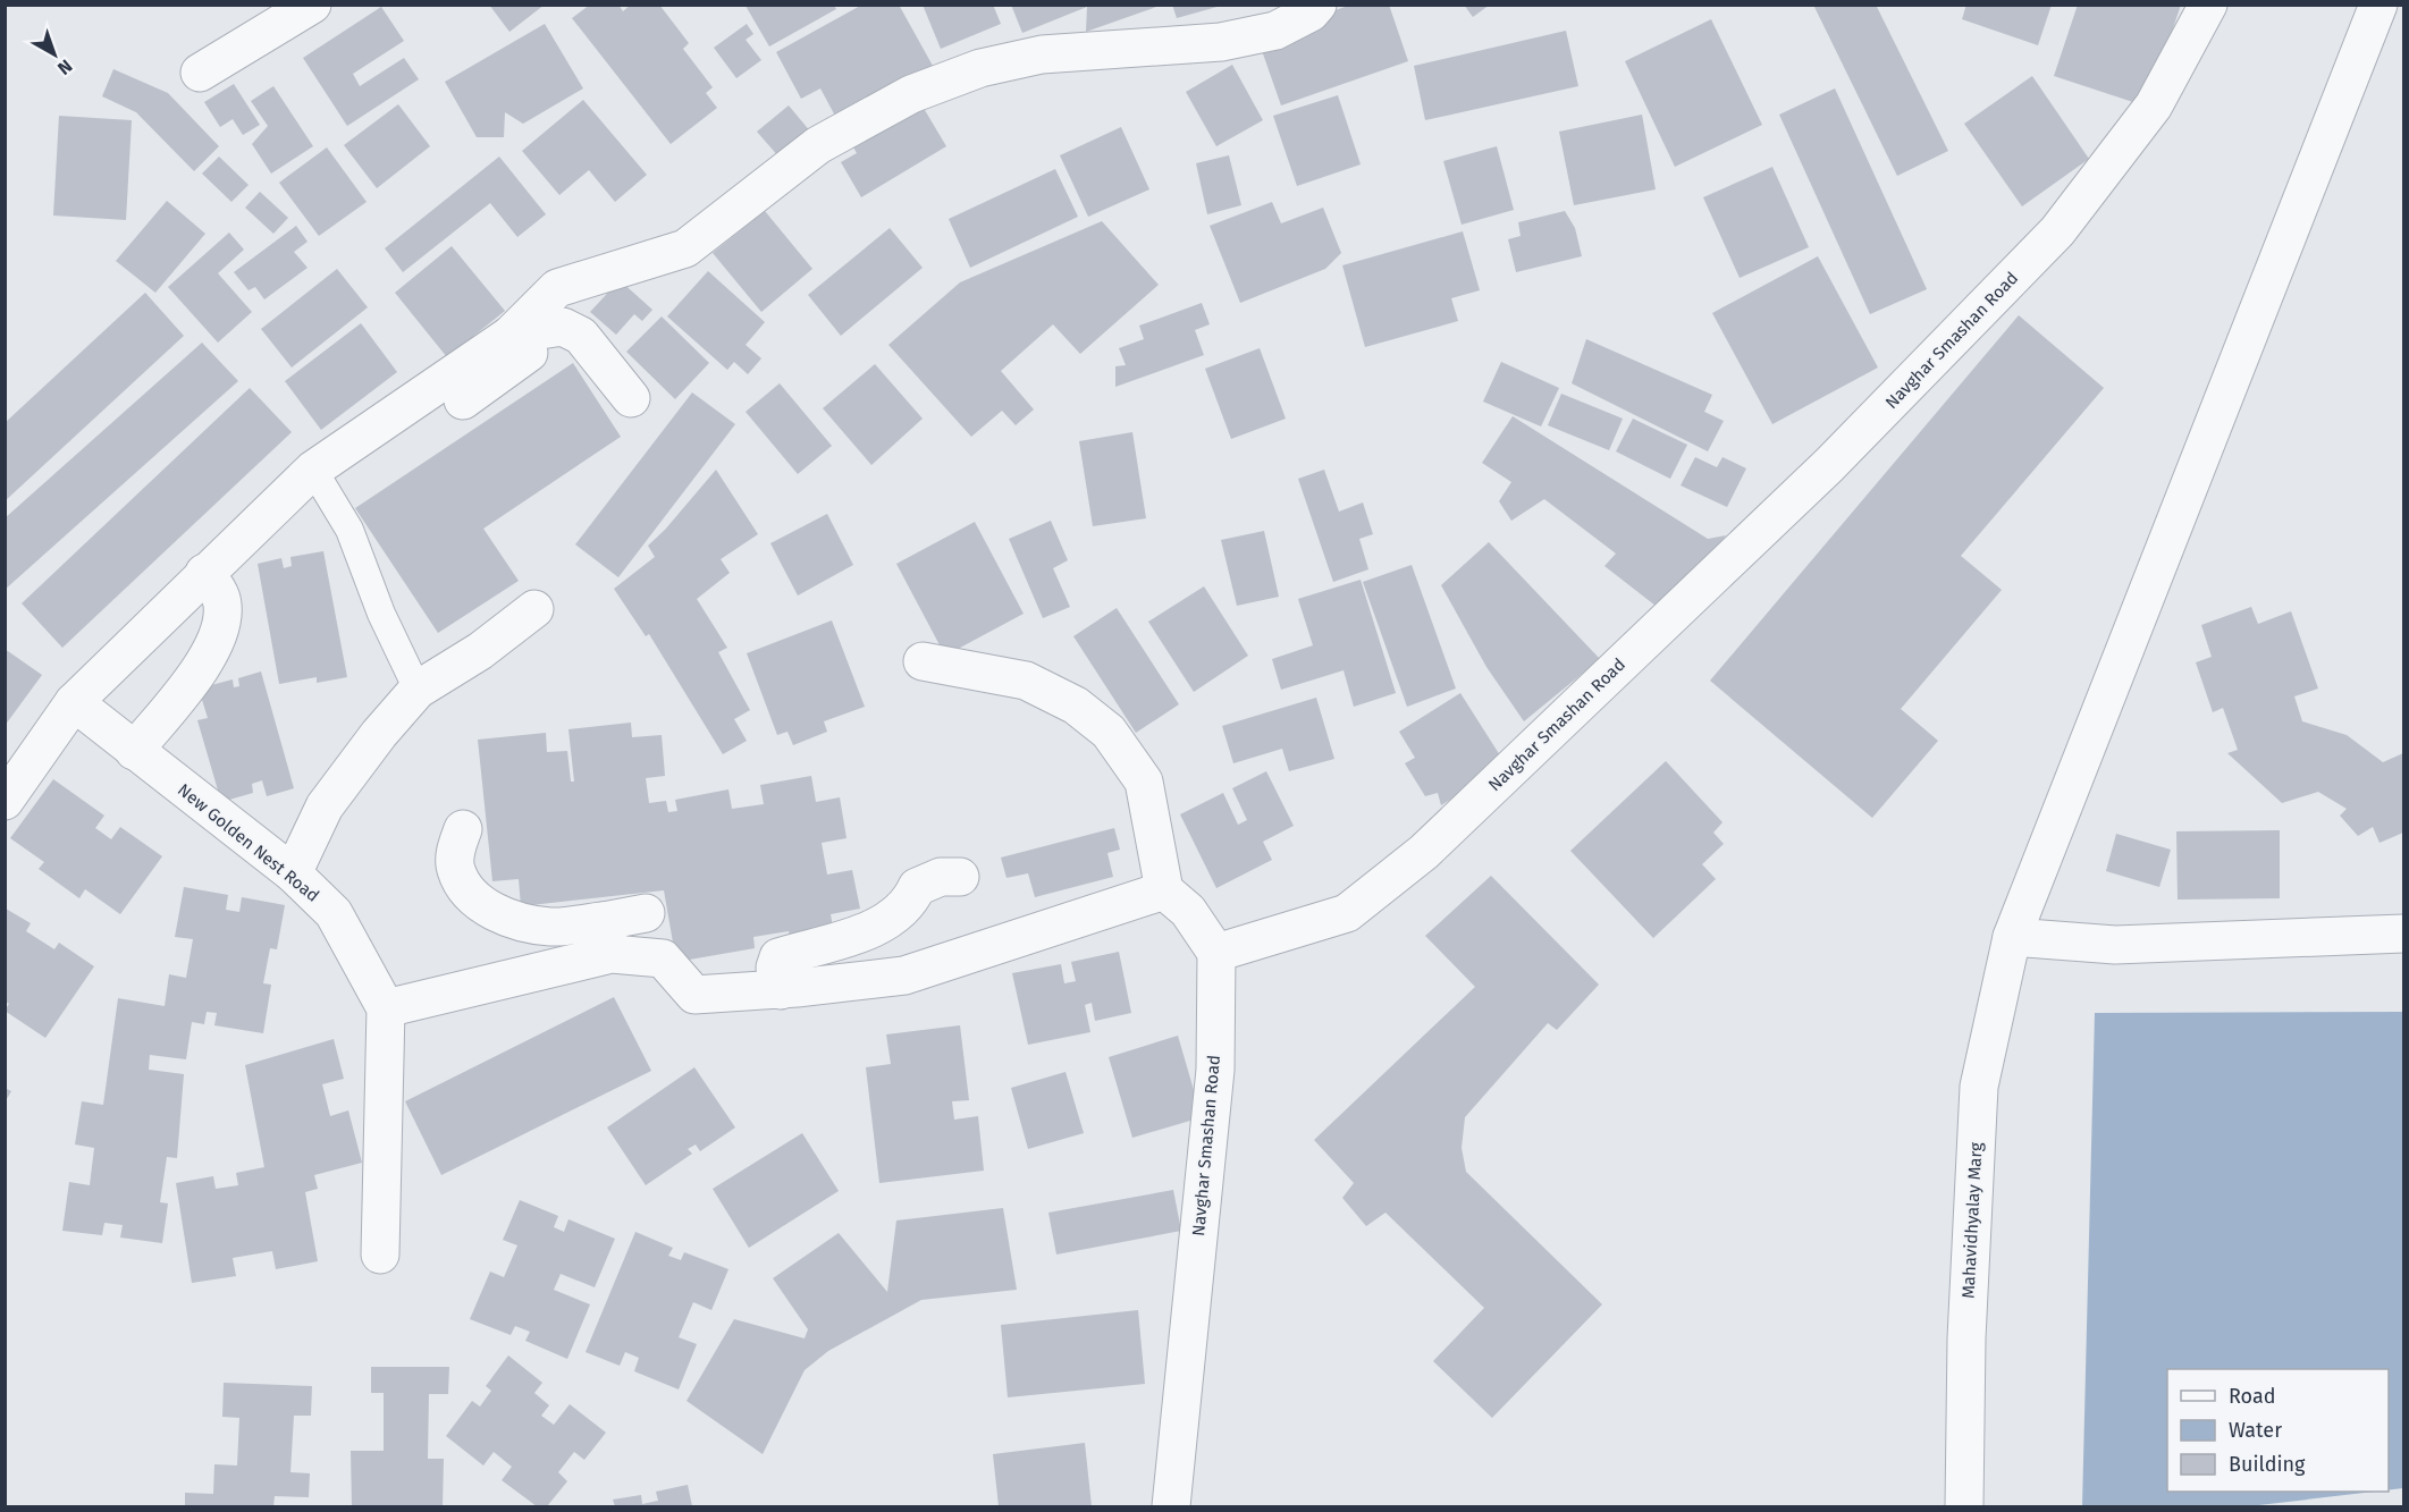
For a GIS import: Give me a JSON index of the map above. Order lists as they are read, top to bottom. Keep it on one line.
{"streets":{"street":["Navghar Smashan Road","New Golden Nest Road","Mahavidhyalay Marg"]},"legend":["Road","Water","Building"],"north":"bottom right"}
